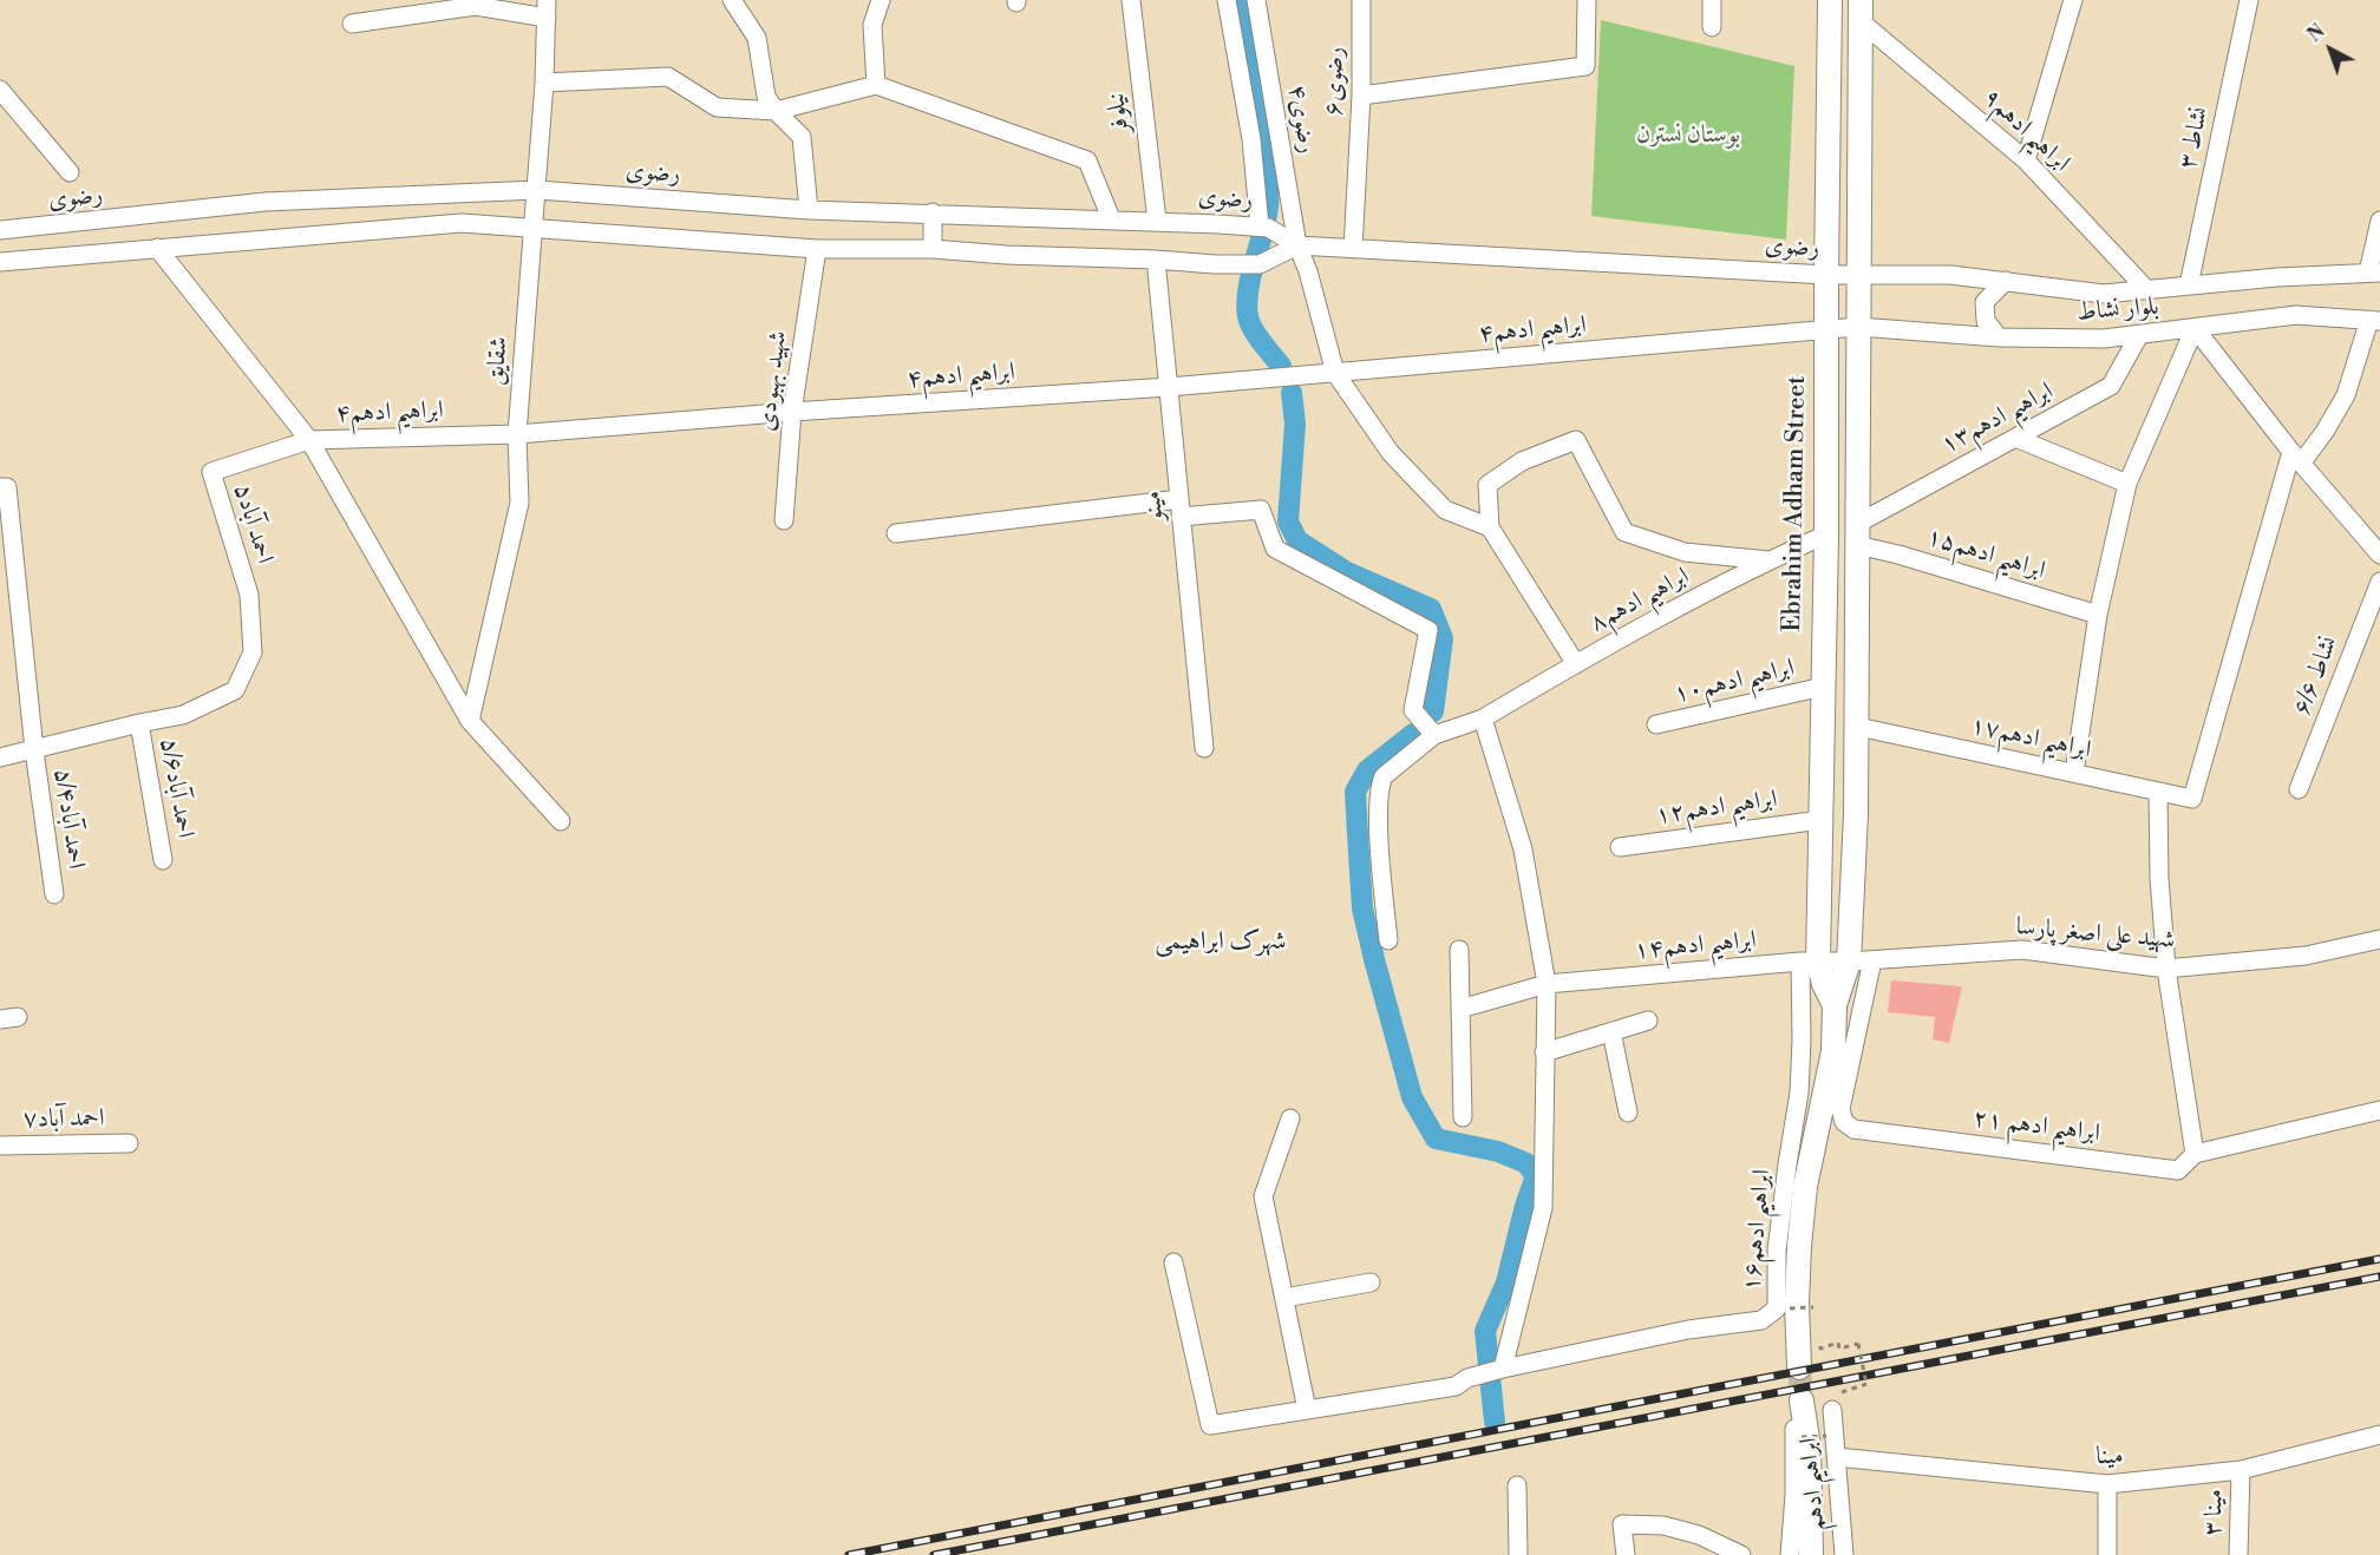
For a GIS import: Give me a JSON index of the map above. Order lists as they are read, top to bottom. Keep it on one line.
{"streets":{"street":["رضوی۶","نیلوفر","رضوی۴","ابراهیم ادهم۹","نشاط ۳","رضوی","بلوار نشاط","ابراهیم ادهم۴","شقایق","شهید بهبودی","ابراهیم ادهم۱۳","Ebrahim Adham Street","مینو","احمد آباد۵","ابراهیم ادهم۱۵","ابراهیم ادهم۸","نشاط ۶/۶","ابراهیم ادهم۱۰","ابراهیم ادهم۱۷","احمد آباد۵/۶","ابراهیم ادهم۱۲","احمد آباد۵/۴","شهید علی اصغر پارسا","ابراهیم ادهم۱۴","احمد آباد۷","ابراهیم ادهم ۲۱","ابراهیم ادهم۱۶","مینا","ابراهیم ادهم","مینا ۳"]},"crossings":[["رضوی۶","رضوی"],["نیلوفر","رضوی"],["رضوی۴","رضوی"],["رضوی۴","ابراهیم ادهم۴"],["ابراهیم ادهم۹","بلوار نشاط"],["ابراهیم ادهم۹","Ebrahim Adham Street"],["نشاط ۳","بلوار نشاط"],["رضوی","بلوار نشاط"],["رضوی","شقایق"],["رضوی","Ebrahim Adham Street"],["بلوار نشاط","ابراهیم ادهم۴"],["بلوار نشاط","ابراهیم ادهم۱۳"],["بلوار نشاط","Ebrahim Adham Street"],["ابراهیم ادهم۴","شقایق"],["ابراهیم ادهم۴","شهید بهبودی"],["ابراهیم ادهم۴","Ebrahim Adham Street"],["ابراهیم ادهم۴","مینو"],["ابراهیم ادهم۴","احمد آباد۵"],["ابراهیم ادهم۱۳","Ebrahim Adham Street"],["ابراهیم ادهم۱۳","ابراهیم ادهم۱۵"],["Ebrahim Adham Street","ابراهیم ادهم۱۵"],["Ebrahim Adham Street","ابراهیم ادهم۸"],["Ebrahim Adham Street","ابراهیم ادهم۱۰"],["Ebrahim Adham Street","ابراهیم ادهم۱۷"],["Ebrahim Adham Street","ابراهیم ادهم۱۲"],["Ebrahim Adham Street","شهید علی اصغر پارسا"],["Ebrahim Adham Street","ابراهیم ادهم۱۴"],["Ebrahim Adham Street","ابراهیم ادهم۱۶"],["احمد آباد۵","احمد آباد۵/۶"],["احمد آباد۵","احمد آباد۵/۴"],["شهید علی اصغر پارسا","ابراهیم ادهم۱۴"],["شهید علی اصغر پارسا","ابراهیم ادهم ۲۱"],["ابراهیم ادهم۱۴","ابراهیم ادهم۱۶"],["مینا","ابراهیم ادهم"],["مینا","مینا ۳"]],"districts":["شهرک ابراهیمی"],"parks":["بوستان نسترن"],"north":"top left"}
